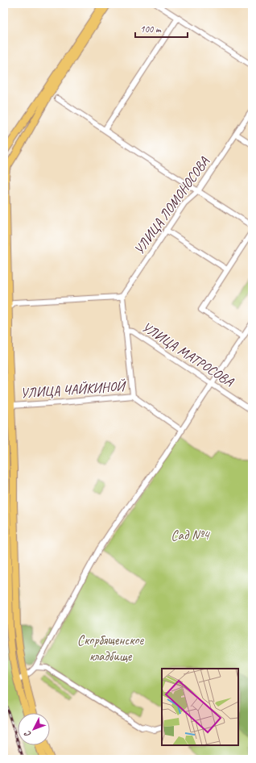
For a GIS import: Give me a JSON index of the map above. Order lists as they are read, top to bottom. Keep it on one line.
{"streets":{"street":["УЛИЦА ЛОМОНОСОВА","УЛИЦА МАТРОСОВА","УЛИЦА ЧАЙКИНОЙ"]},"parks":["Сад №4","Скорбященское кладбище"],"scale_bar":"100 m","north":"bottom left"}
